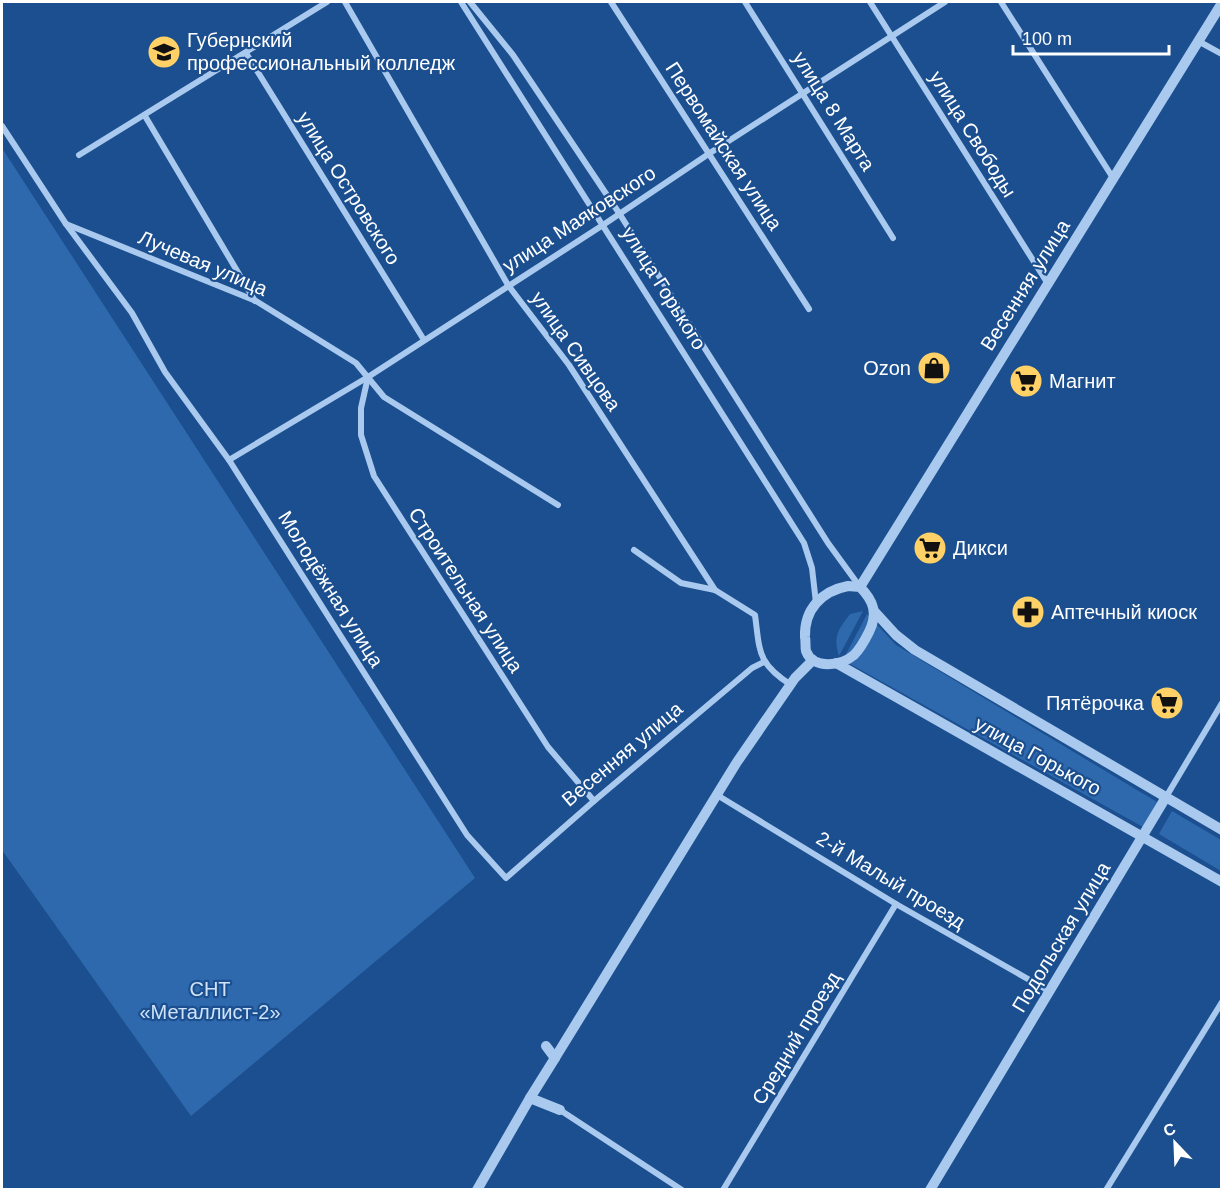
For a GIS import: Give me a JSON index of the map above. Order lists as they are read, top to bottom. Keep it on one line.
{"streets":{"street":["улица 8 Марта","улица Свободы","Первомайская улица","улица Островского","улица Маяковского","Лучевая улица","Весенняя улица","улица Горького","улица Сивцова","Молодёжная улица","Строительная улица","2-й Малый проезд","Подольская улица","Средний проезд"]},"crossings":[["улица 8 Марта","улица Маяковского"],["улица Свободы","улица Маяковского"],["улица Свободы","Весенняя улица"],["Первомайская улица","улица Маяковского"],["улица Островского","улица Маяковского"],["улица Маяковского","Лучевая улица"],["улица Маяковского","улица Горького"],["улица Маяковского","улица Сивцова"],["улица Маяковского","Молодёжная улица"],["улица Маяковского","Строительная улица"],["Лучевая улица","Молодёжная улица"],["Лучевая улица","Строительная улица"],["Весенняя улица","улица Горького"],["Весенняя улица","Молодёжная улица"],["Весенняя улица","Строительная улица"],["улица Горького","Подольская улица"],["2-й Малый проезд","Подольская улица"],["2-й Малый проезд","Средний проезд"]],"parks":["СНТ «Металлист-2»"],"places":{"school or university":["Губернский профессиональный колледж"],"shop":["Ozon"],"supermarket":["Магнит","Дикси","Пятёрочка"],"pharmacy":["Аптечный киоск"]},"scale_bar":"100 m","north":"top left"}
